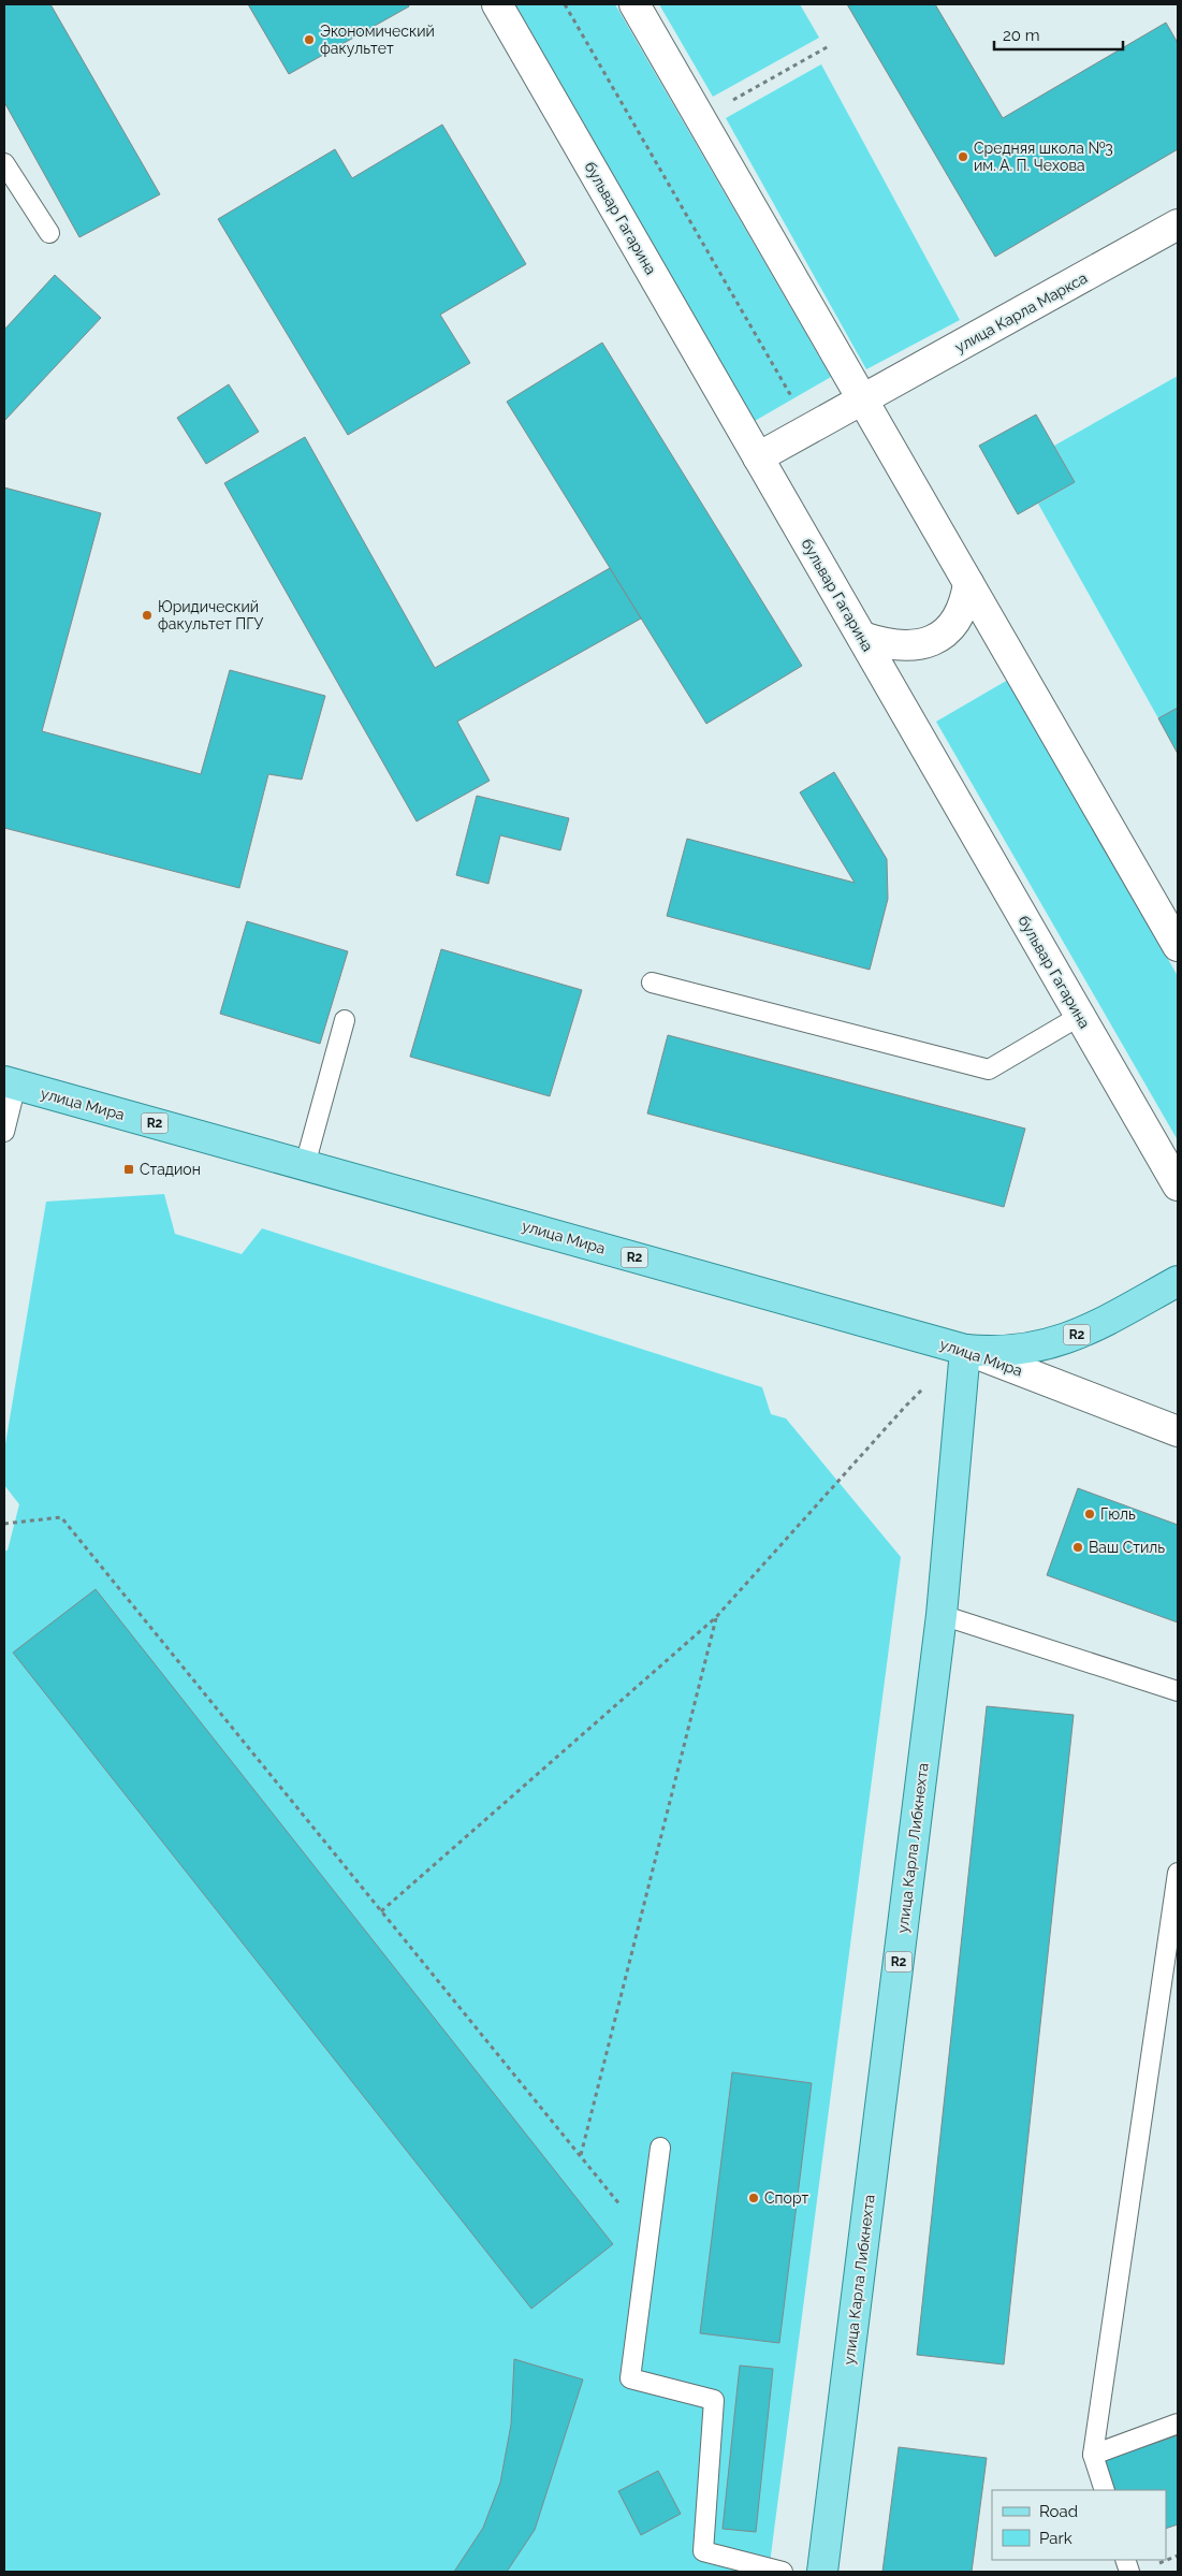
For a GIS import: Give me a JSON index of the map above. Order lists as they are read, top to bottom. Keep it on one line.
{"streets":{"main road":["улица Мира","R2","улица Карла Либкнехта"],"street":["бульвар Гагарина","улица Карла Маркса"]},"crossings":[["бульвар Гагарина","улица Карла Маркса"],["улица Мира","R2"],["улица Мира","улица Карла Либкнехта"],["R2","улица Карла Либкнехта"]],"places":{"other":["Экономический факультет","Средняя школа №3 им. А. П. Чехова","Юридический факультет ПГУ","Гюль","Ваш Стиль","Спорт"],"transit":["Стадион"]},"legend":["Road","Park"],"scale_bar":"20 m"}
